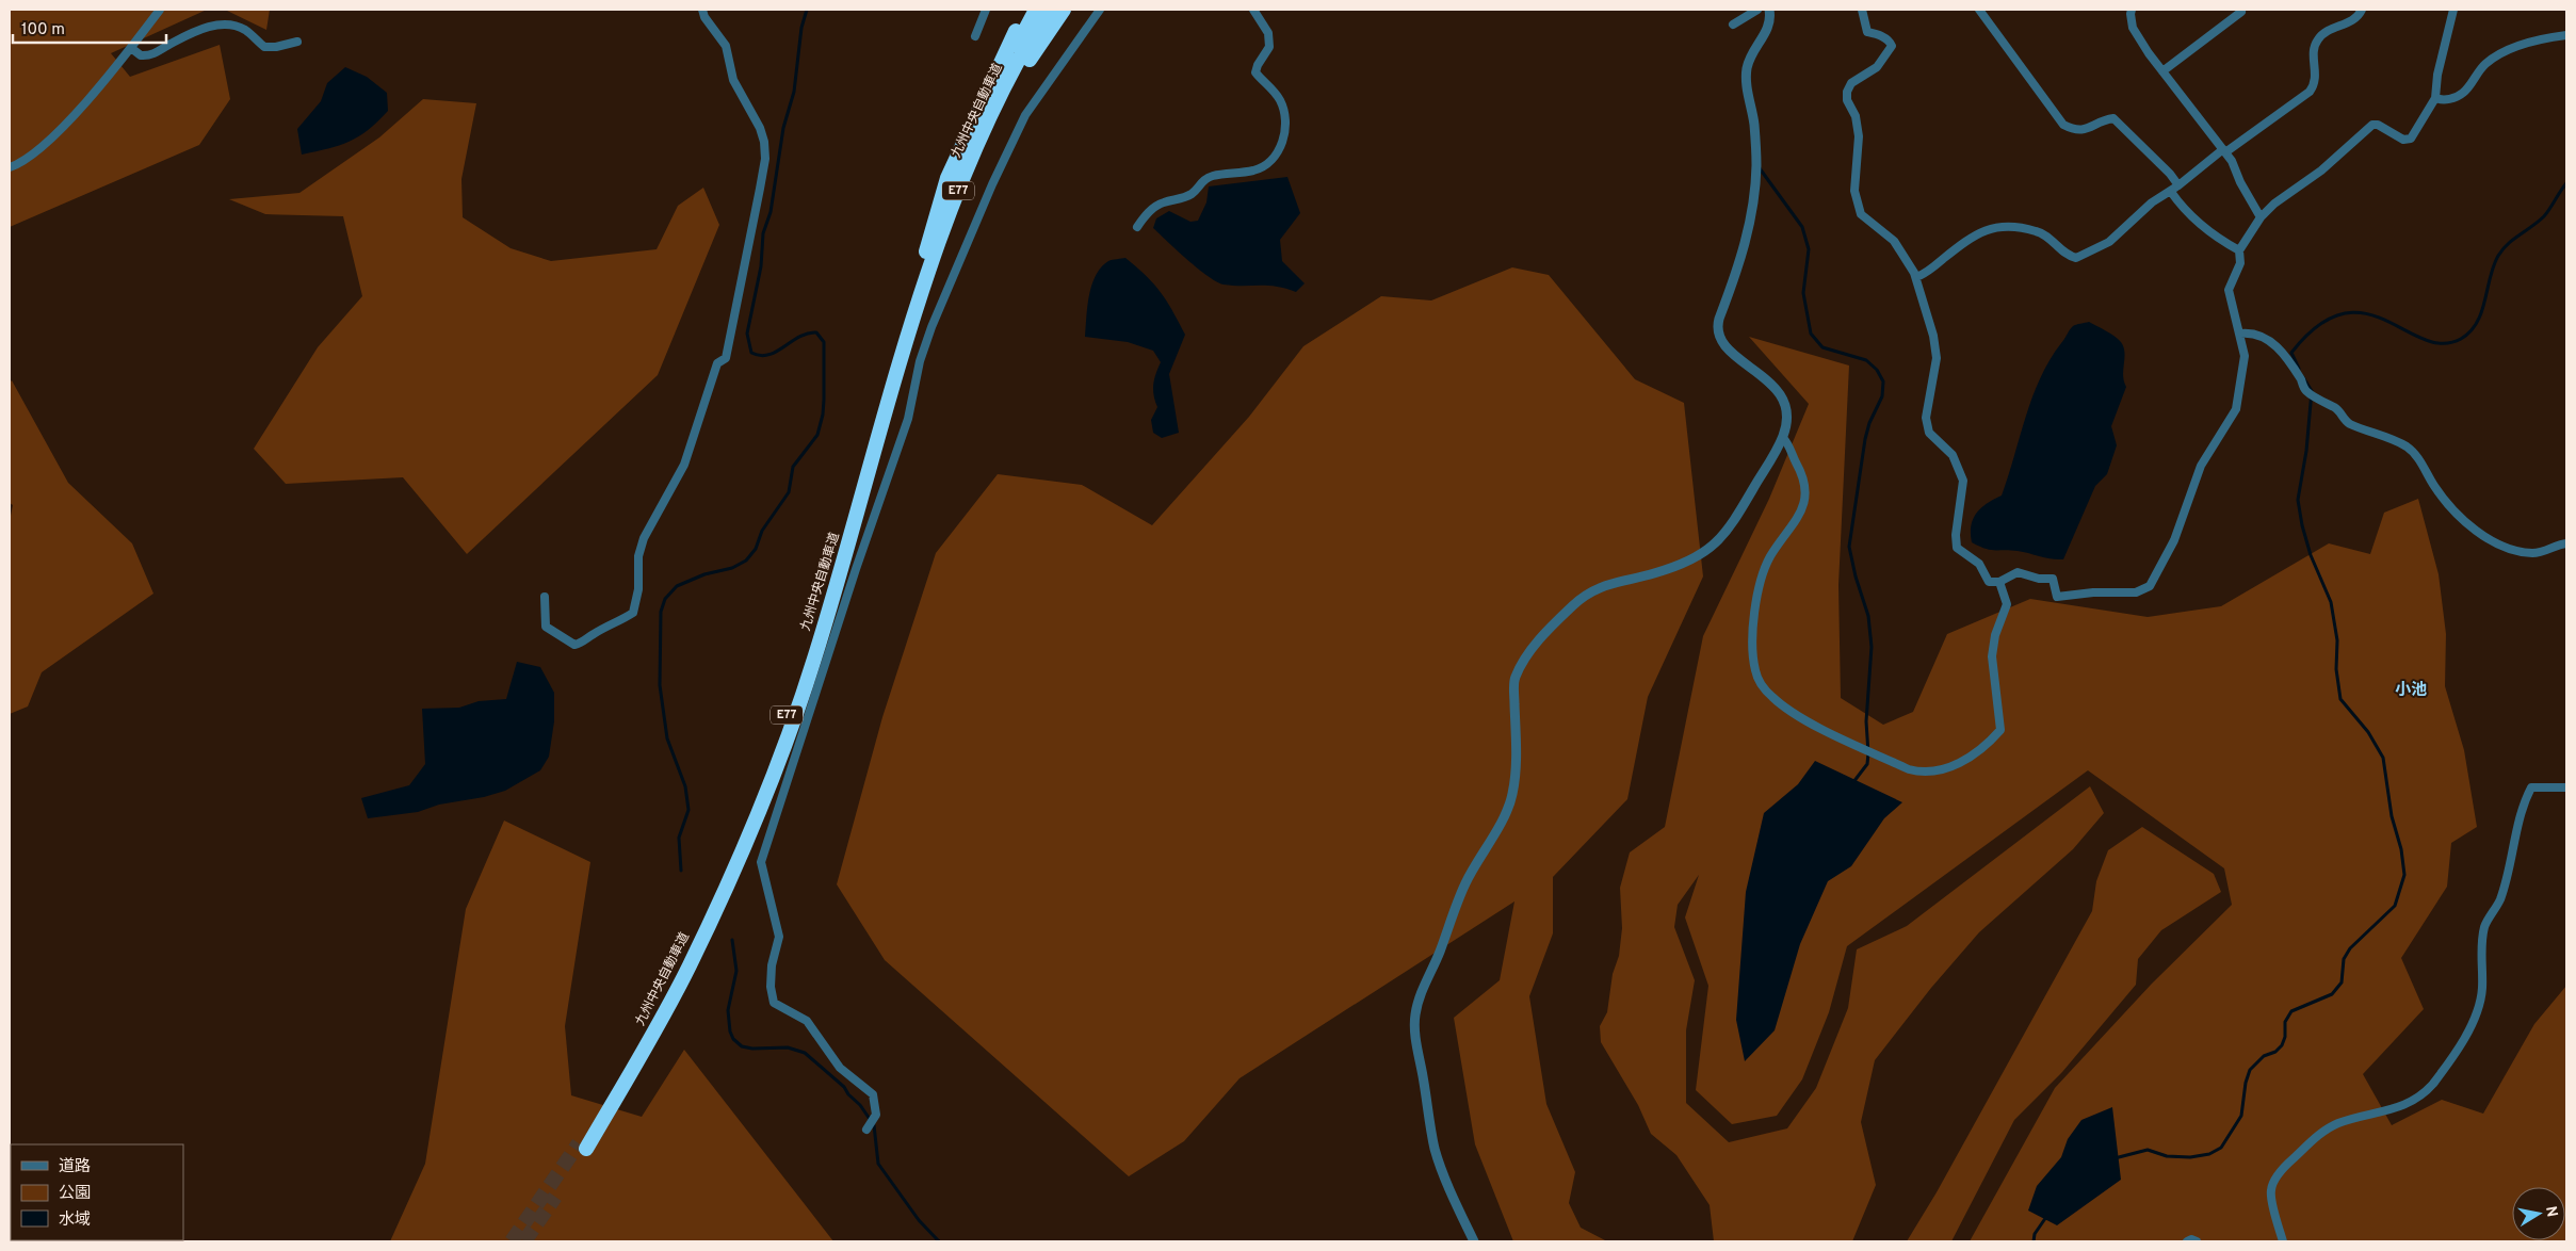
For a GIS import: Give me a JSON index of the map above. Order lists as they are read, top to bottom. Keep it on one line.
{"streets":{"highway":["九州中央自動車道","E77"]},"districts":["小池"],"legend":["道路","公園","水域"],"scale_bar":"100 m","north":"right"}
